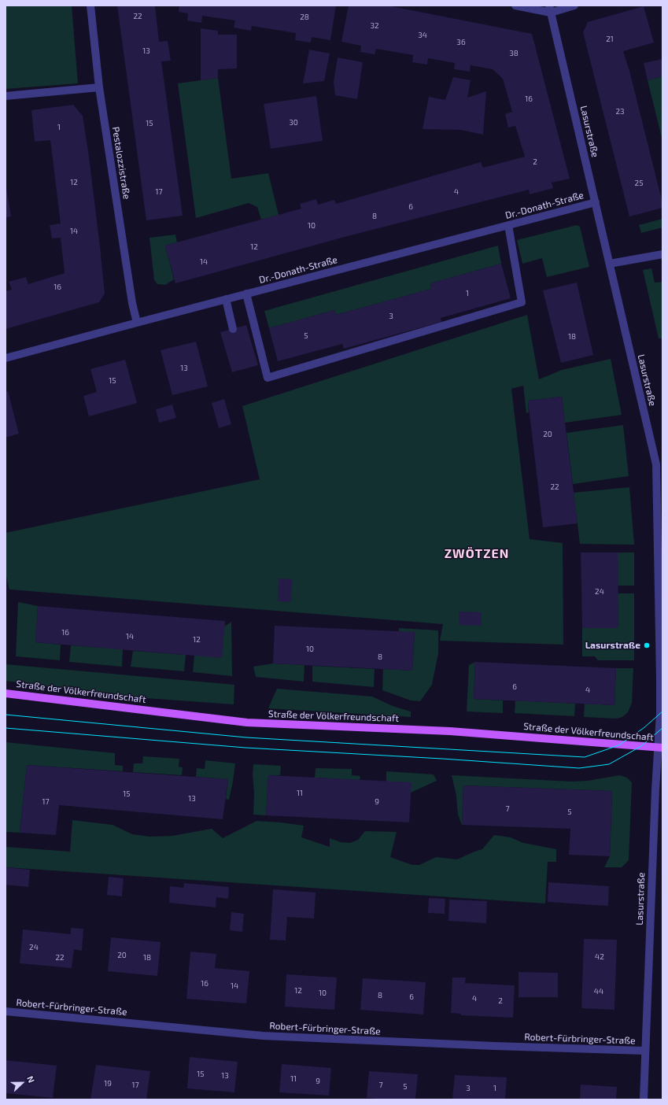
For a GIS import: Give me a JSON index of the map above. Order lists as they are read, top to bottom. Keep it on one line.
{"streets":{"main road":["Straße der Völkerfreundschaft"],"street":["Lasurstraße","Pestalozzistraße","Dr.-Donath-Straße","Robert-Fürbringer-Straße"]},"crossings":[["Lasurstraße","Dr.-Donath-Straße"],["Lasurstraße","Straße der Völkerfreundschaft"],["Lasurstraße","Robert-Fürbringer-Straße"],["Pestalozzistraße","Dr.-Donath-Straße"]],"districts":["ZWÖTZEN"],"places":["Lasurstraße"],"house_numbers":["22","28","32","34","21","36","13","38","16","23","30","15","1","2","12","25","17","4","6","8","10","14","12","14","16","1","3","5","18","13","15","20","22","24","16","14","12","10","8","6","4","11","15","13","17","9","7","5","24","20","42","22","18","16","14","12","44","10","8","6","4","2","15","13","11","9","19","17","7","5","3","1"],"north":"right"}
